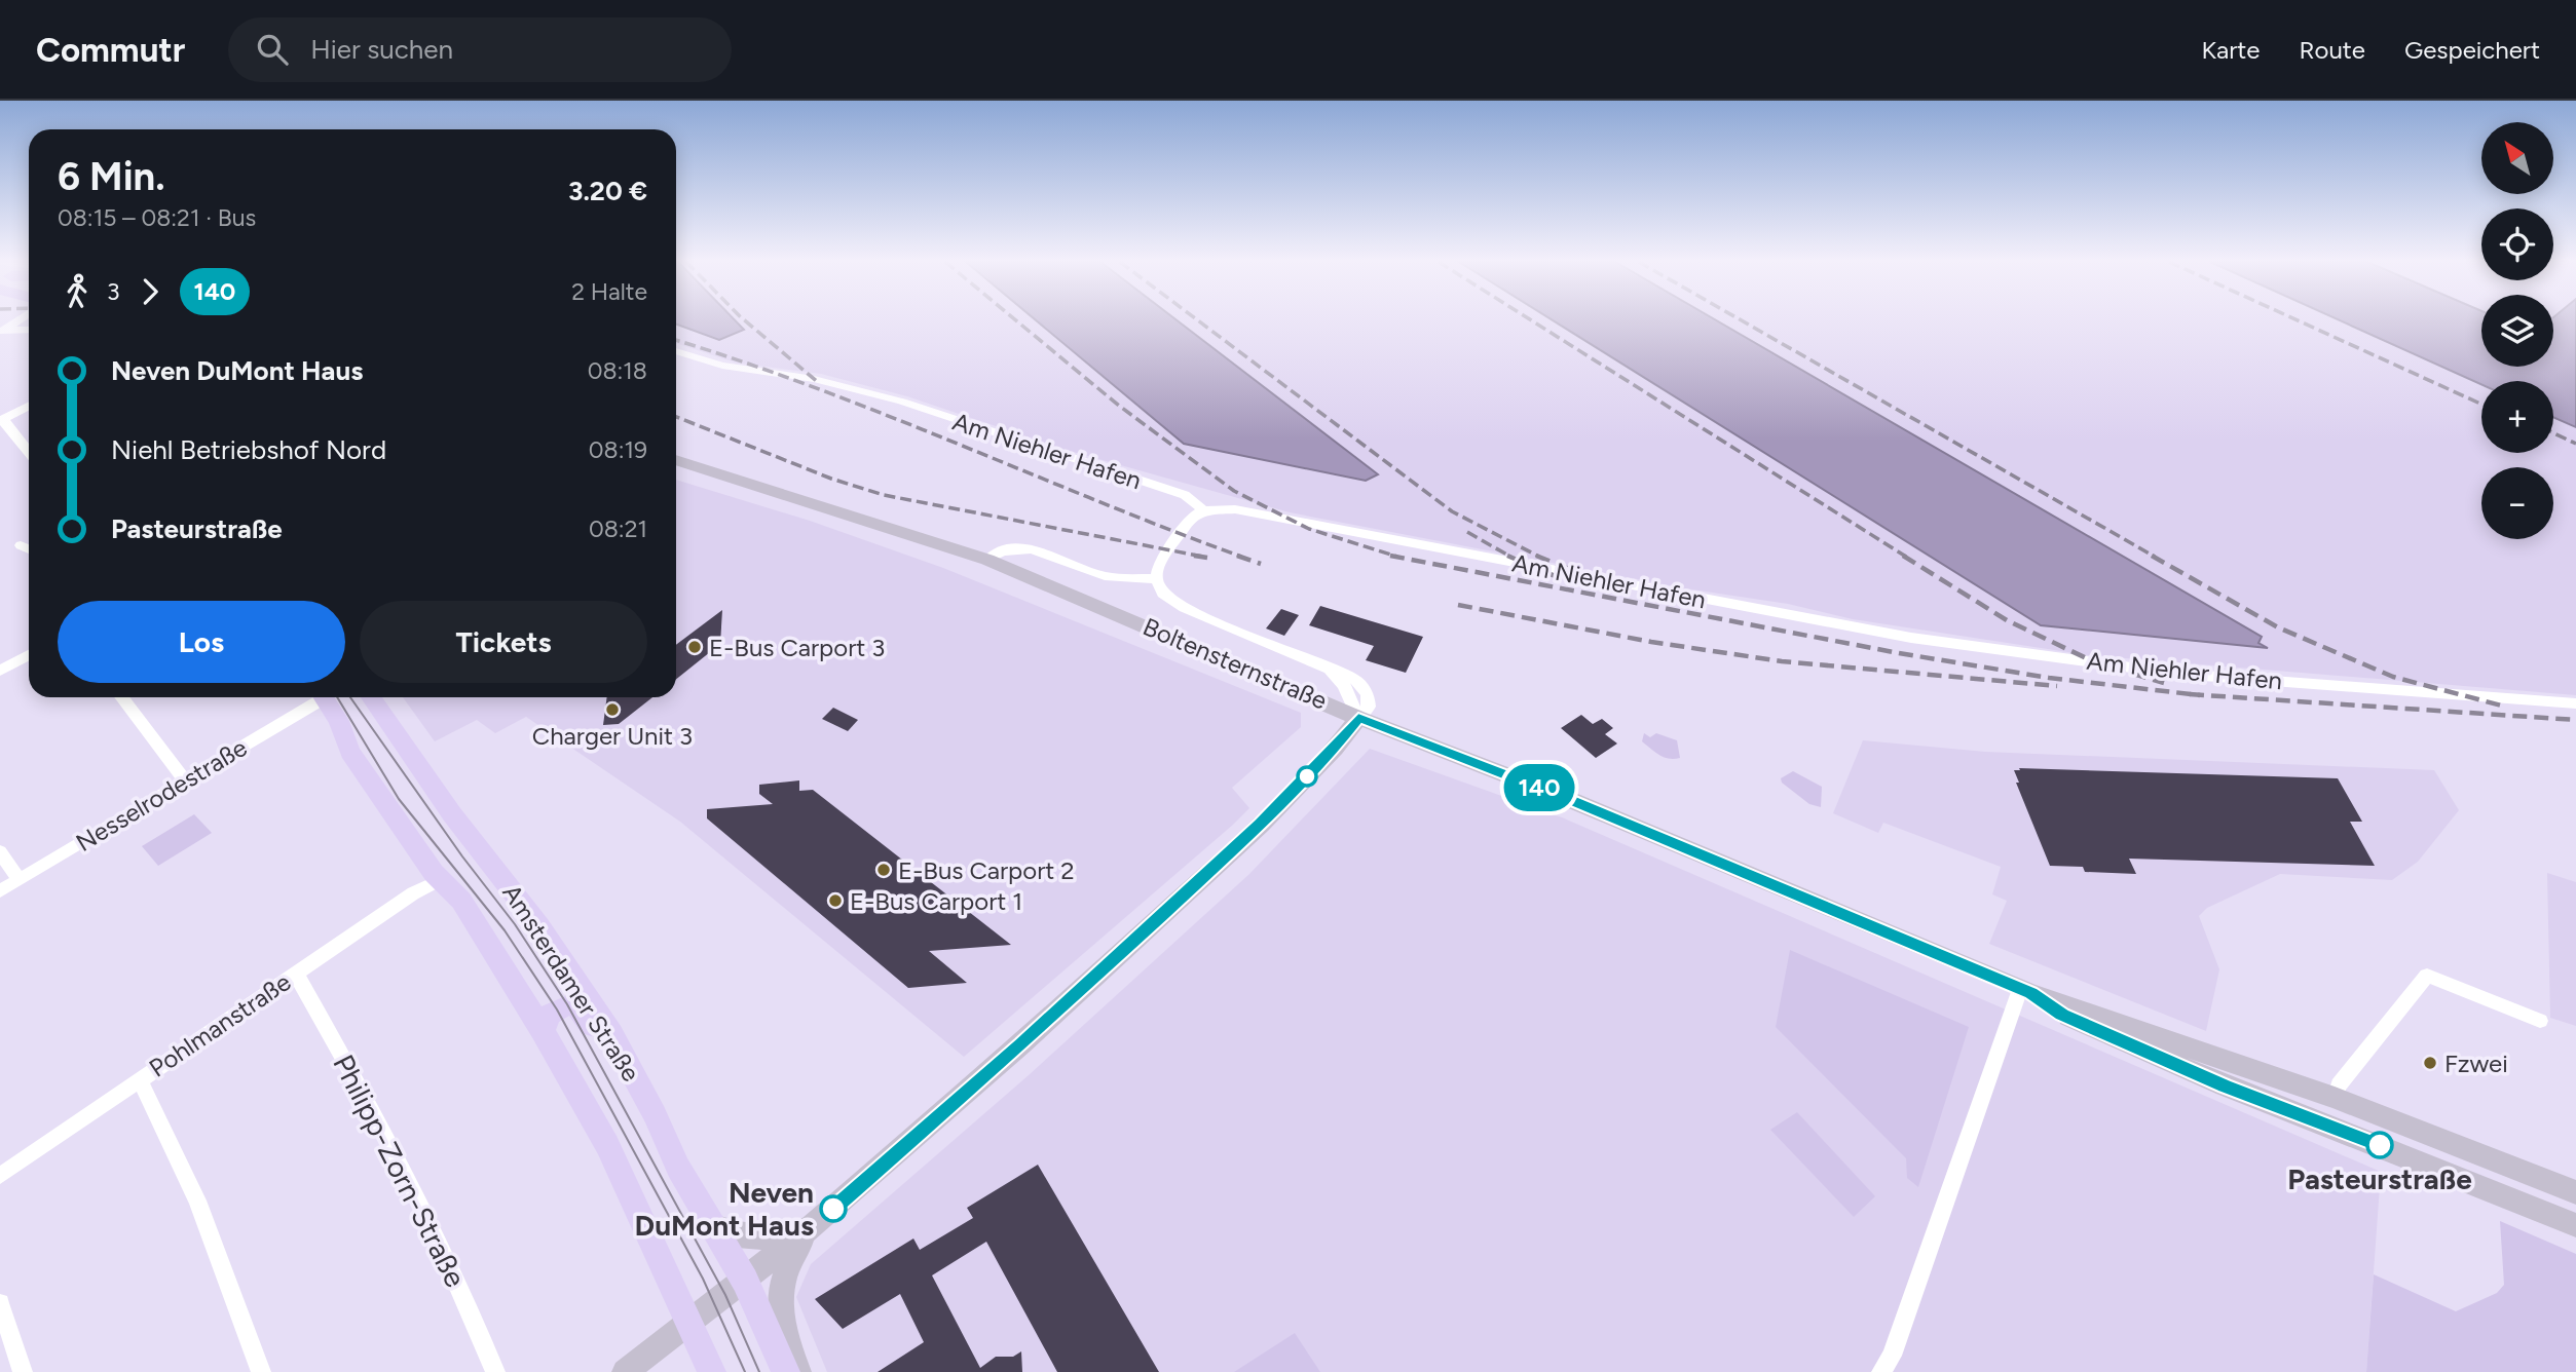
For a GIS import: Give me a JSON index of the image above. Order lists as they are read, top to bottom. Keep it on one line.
{"streets":{"main road":["Boltensternstraße","Amsterdamer Straße"],"street":["Am Niehler Hafen","Nesselrodestraße","Pohlmanstraße","Philipp-Zorn-Straße"]},"crossings":[["Amsterdamer Straße","Pohlmanstraße"],["Pohlmanstraße","Philipp-Zorn-Straße"]],"places":["E-Bus Carport 3","Charger Unit 3","E-Bus Carport 2","E-Bus Carport 1","Fzwei","Pasteurstraße","Neven DuMont Haus"],"lines":["bus line 140"],"north":"top left","page":{"header":"Commutr","search":"Hier suchen","nav":["Karte","Route","Gespeichert"],"on_map":"140","map_buttons":["+","−"],"heading":["6 Min.","08:15 – 08:21 · Bus","3.20 €"],"legs":["3","140","2 Halte"],"list":[{"name":"Neven DuMont Haus","value":"08:18"},{"name":"Niehl Betriebshof Nord","value":"08:19"},{"name":"Pasteurstraße","value":"08:21"}],"buttons":["Los","Tickets"]}}
